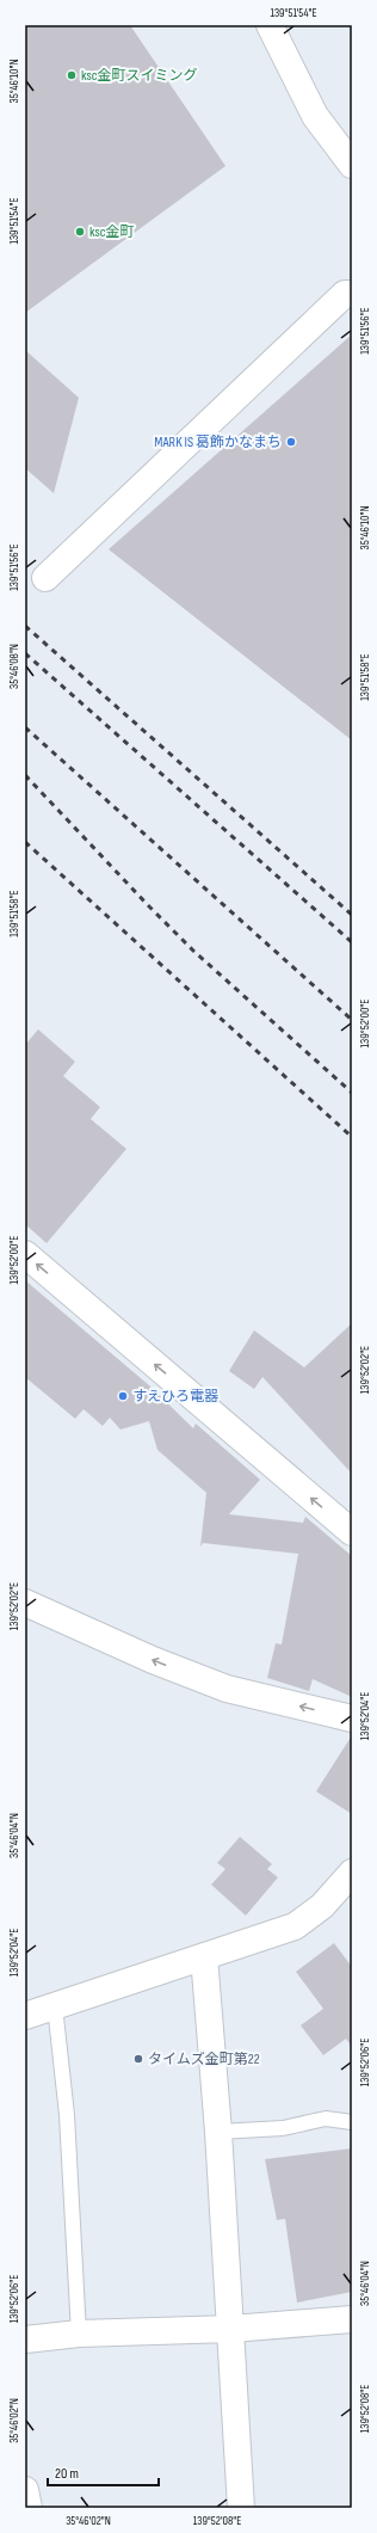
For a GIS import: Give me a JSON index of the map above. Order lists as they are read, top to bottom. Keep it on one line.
{"places":["ksc金町スイミング","ksc金町","MARK IS 葛飾かなまち","すえひろ電器","タイムズ金町第22"],"scale_bar":"20 m","coordinates":["139°51'54\"E","35°46'10\"N","139°51'56\"E","35°46'08\"N","139°51'58\"E","139°52'00\"E","139°52'02\"E","139°52'04\"E","35°46'04\"N","139°52'06\"E","139°52'08\"E","35°46'02\"N"]}
